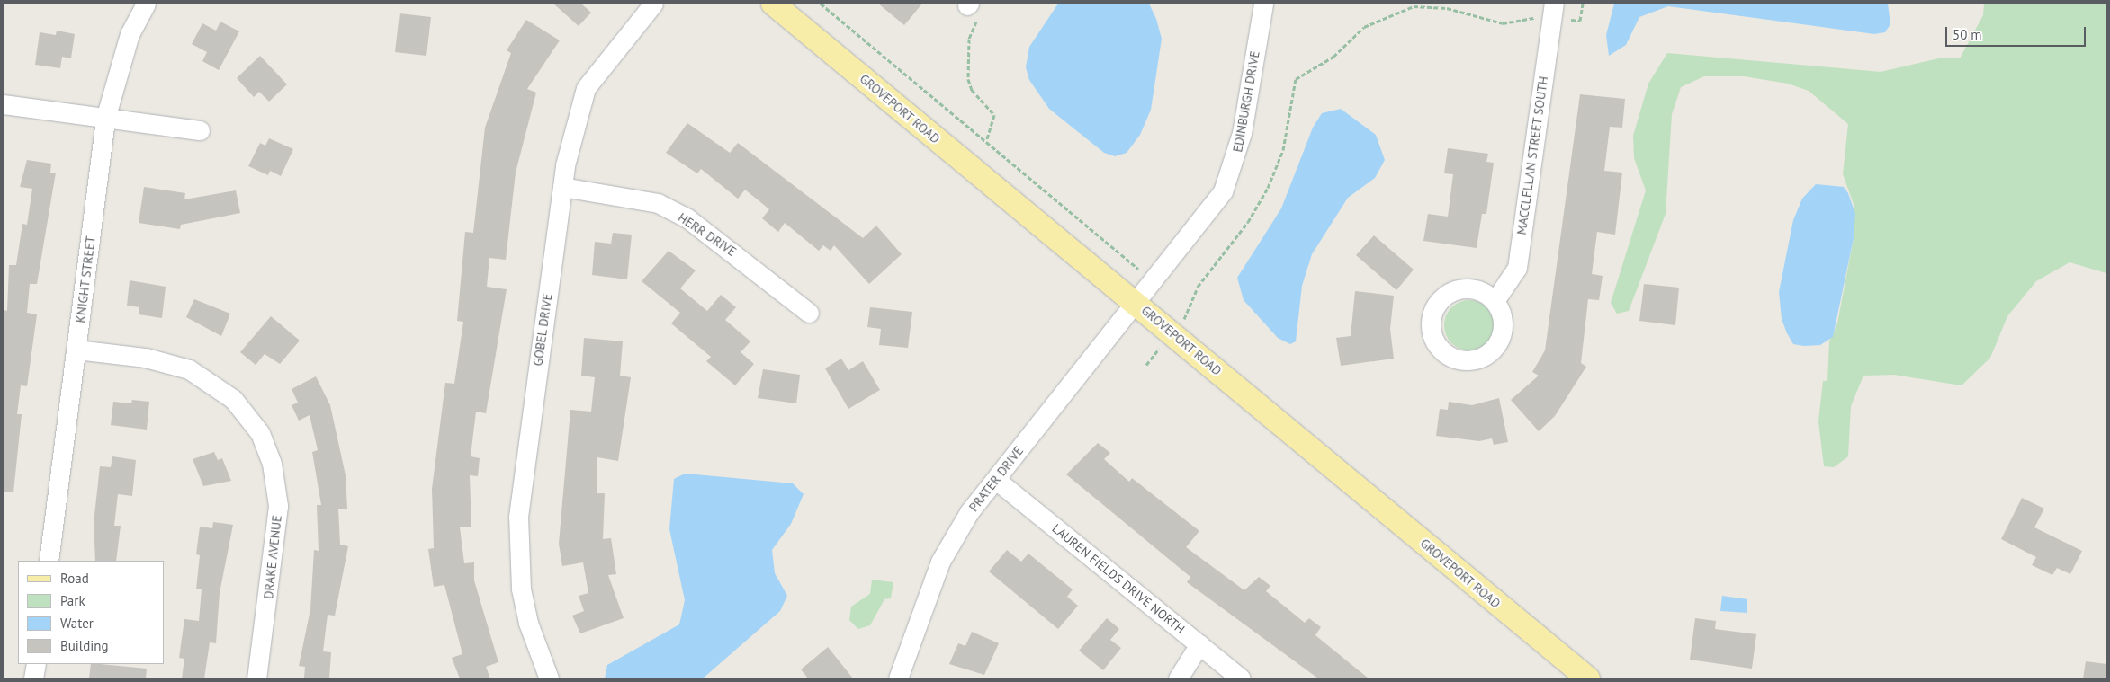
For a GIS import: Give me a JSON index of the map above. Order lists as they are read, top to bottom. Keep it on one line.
{"streets":{"main road":["GROVEPORT ROAD"],"street":["EDINBURGH DRIVE","MACCLELLAN STREET SOUTH","HERR DRIVE","KNIGHT STREET","GOBEL DRIVE","PRATER DRIVE","DRAKE AVENUE","LAUREN FIELDS DRIVE NORTH"]},"crossings":[["EDINBURGH DRIVE","GROVEPORT ROAD"],["EDINBURGH DRIVE","PRATER DRIVE"],["GROVEPORT ROAD","PRATER DRIVE"],["HERR DRIVE","GOBEL DRIVE"],["KNIGHT STREET","DRAKE AVENUE"],["PRATER DRIVE","LAUREN FIELDS DRIVE NORTH"]],"legend":["Road","Park","Water","Building"],"scale_bar":"50 m"}
